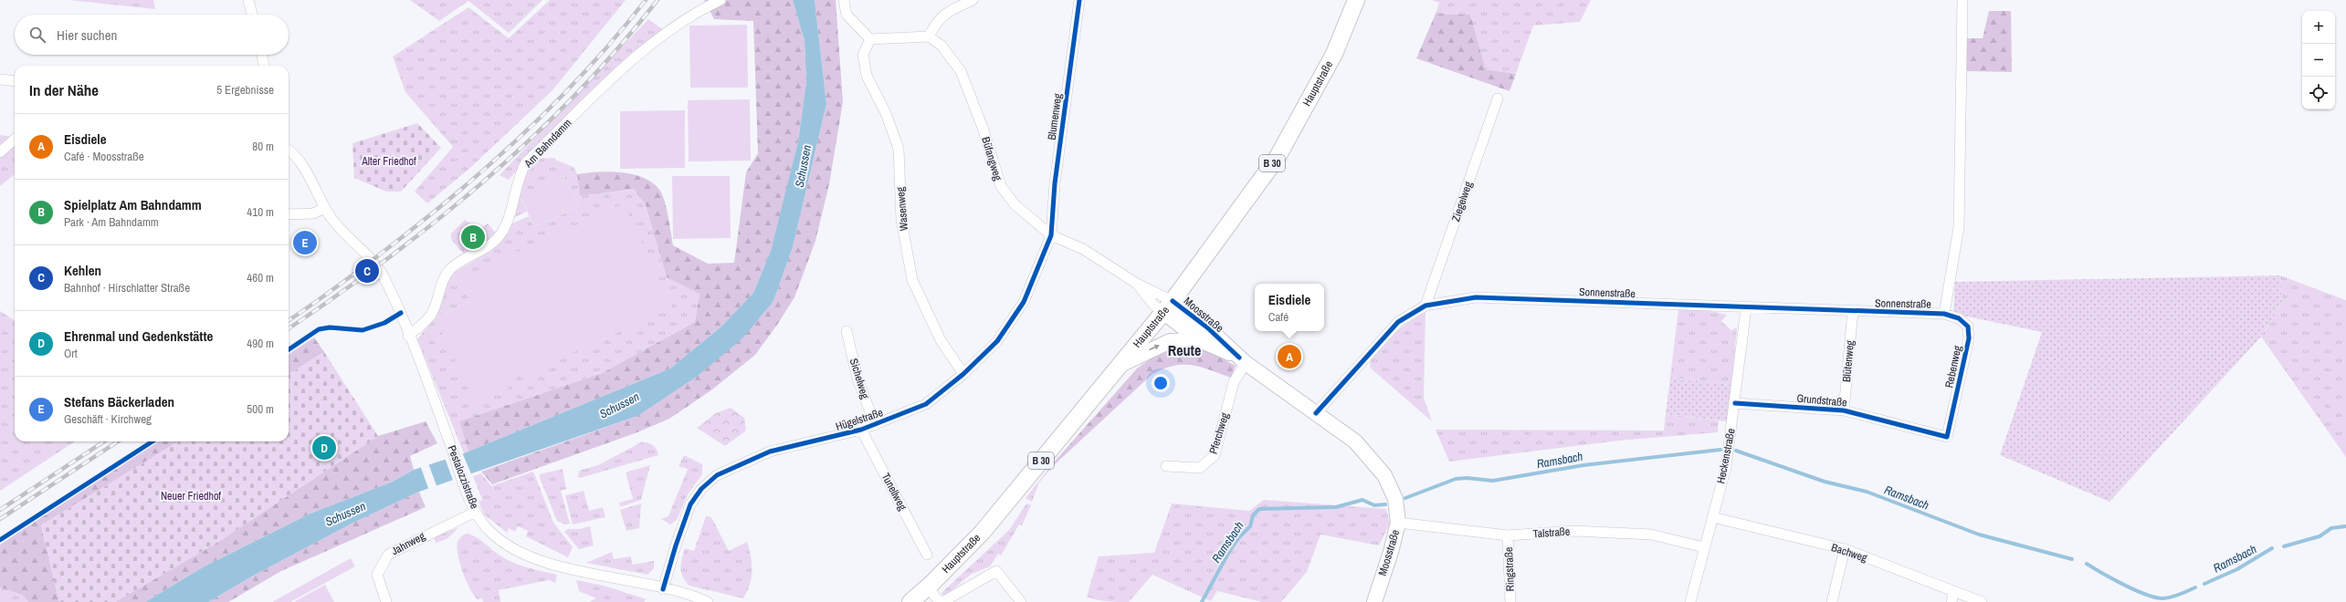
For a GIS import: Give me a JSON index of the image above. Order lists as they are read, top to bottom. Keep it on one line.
{"streets":{"main road":["Hauptstraße","B 30"],"street":["Blumenweg","Am Bahndamm","Büfangweg","Ziegelweg","Wasenweg","Sonnenstraße","Moosstraße","Blütenweg","Rebenweg","Sichelweg","Grundstraße","Hügelstraße","Pferchweg","Heckenstraße","Pestalozzistraße","Tunellweg","Talstraße","Jahnweg","Bachweg","Ringstraße"]},"crossings":[["Hauptstraße","Büfangweg"],["Hauptstraße","Moosstraße"],["Blumenweg","Büfangweg"],["Blumenweg","Hügelstraße"],["Am Bahndamm","Pestalozzistraße"],["Büfangweg","Moosstraße"],["Büfangweg","Hügelstraße"],["Ziegelweg","Sonnenstraße"],["Wasenweg","Hügelstraße"],["Sonnenstraße","Moosstraße"],["Sonnenstraße","Blütenweg"],["Sonnenstraße","Rebenweg"],["Sonnenstraße","Heckenstraße"],["Moosstraße","Pferchweg"],["Moosstraße","Talstraße"],["Blütenweg","Grundstraße"],["Rebenweg","Grundstraße"],["Sichelweg","Hügelstraße"],["Grundstraße","Heckenstraße"],["Hügelstraße","Pestalozzistraße"],["Hügelstraße","Tunellweg"],["Heckenstraße","Talstraße"],["Heckenstraße","Bachweg"],["Pestalozzistraße","Jahnweg"],["Talstraße","Ringstraße"]],"districts":["Reute"],"water":["Schussen","Ramsbach"],"parks":["Alter Friedhof","Neuer Friedhof"],"page":{"map_buttons":["+","−"],"search":"Hier suchen","heading":["In der Nähe","5 Ergebnisse"],"list":[{"mark":"A","name":"Eisdiele","note":"Café · Moosstraße","value":"80 m"},{"mark":"B","name":"Spielplatz Am Bahndamm","note":"Park · Am Bahndamm","value":"410 m"},{"mark":"C","name":"Kehlen","note":"Bahnhof · Hirschlatter Straße","value":"460 m"},{"mark":"D","name":"Ehrenmal und Gedenkstätte","note":"Ort","value":"490 m"},{"mark":"E","name":"Stefans Bäckerladen","note":"Geschäft · Kirchweg","value":"500 m"}],"pins":["B","E","C","A","D"],"popup":["Eisdiele","Café"]}}
